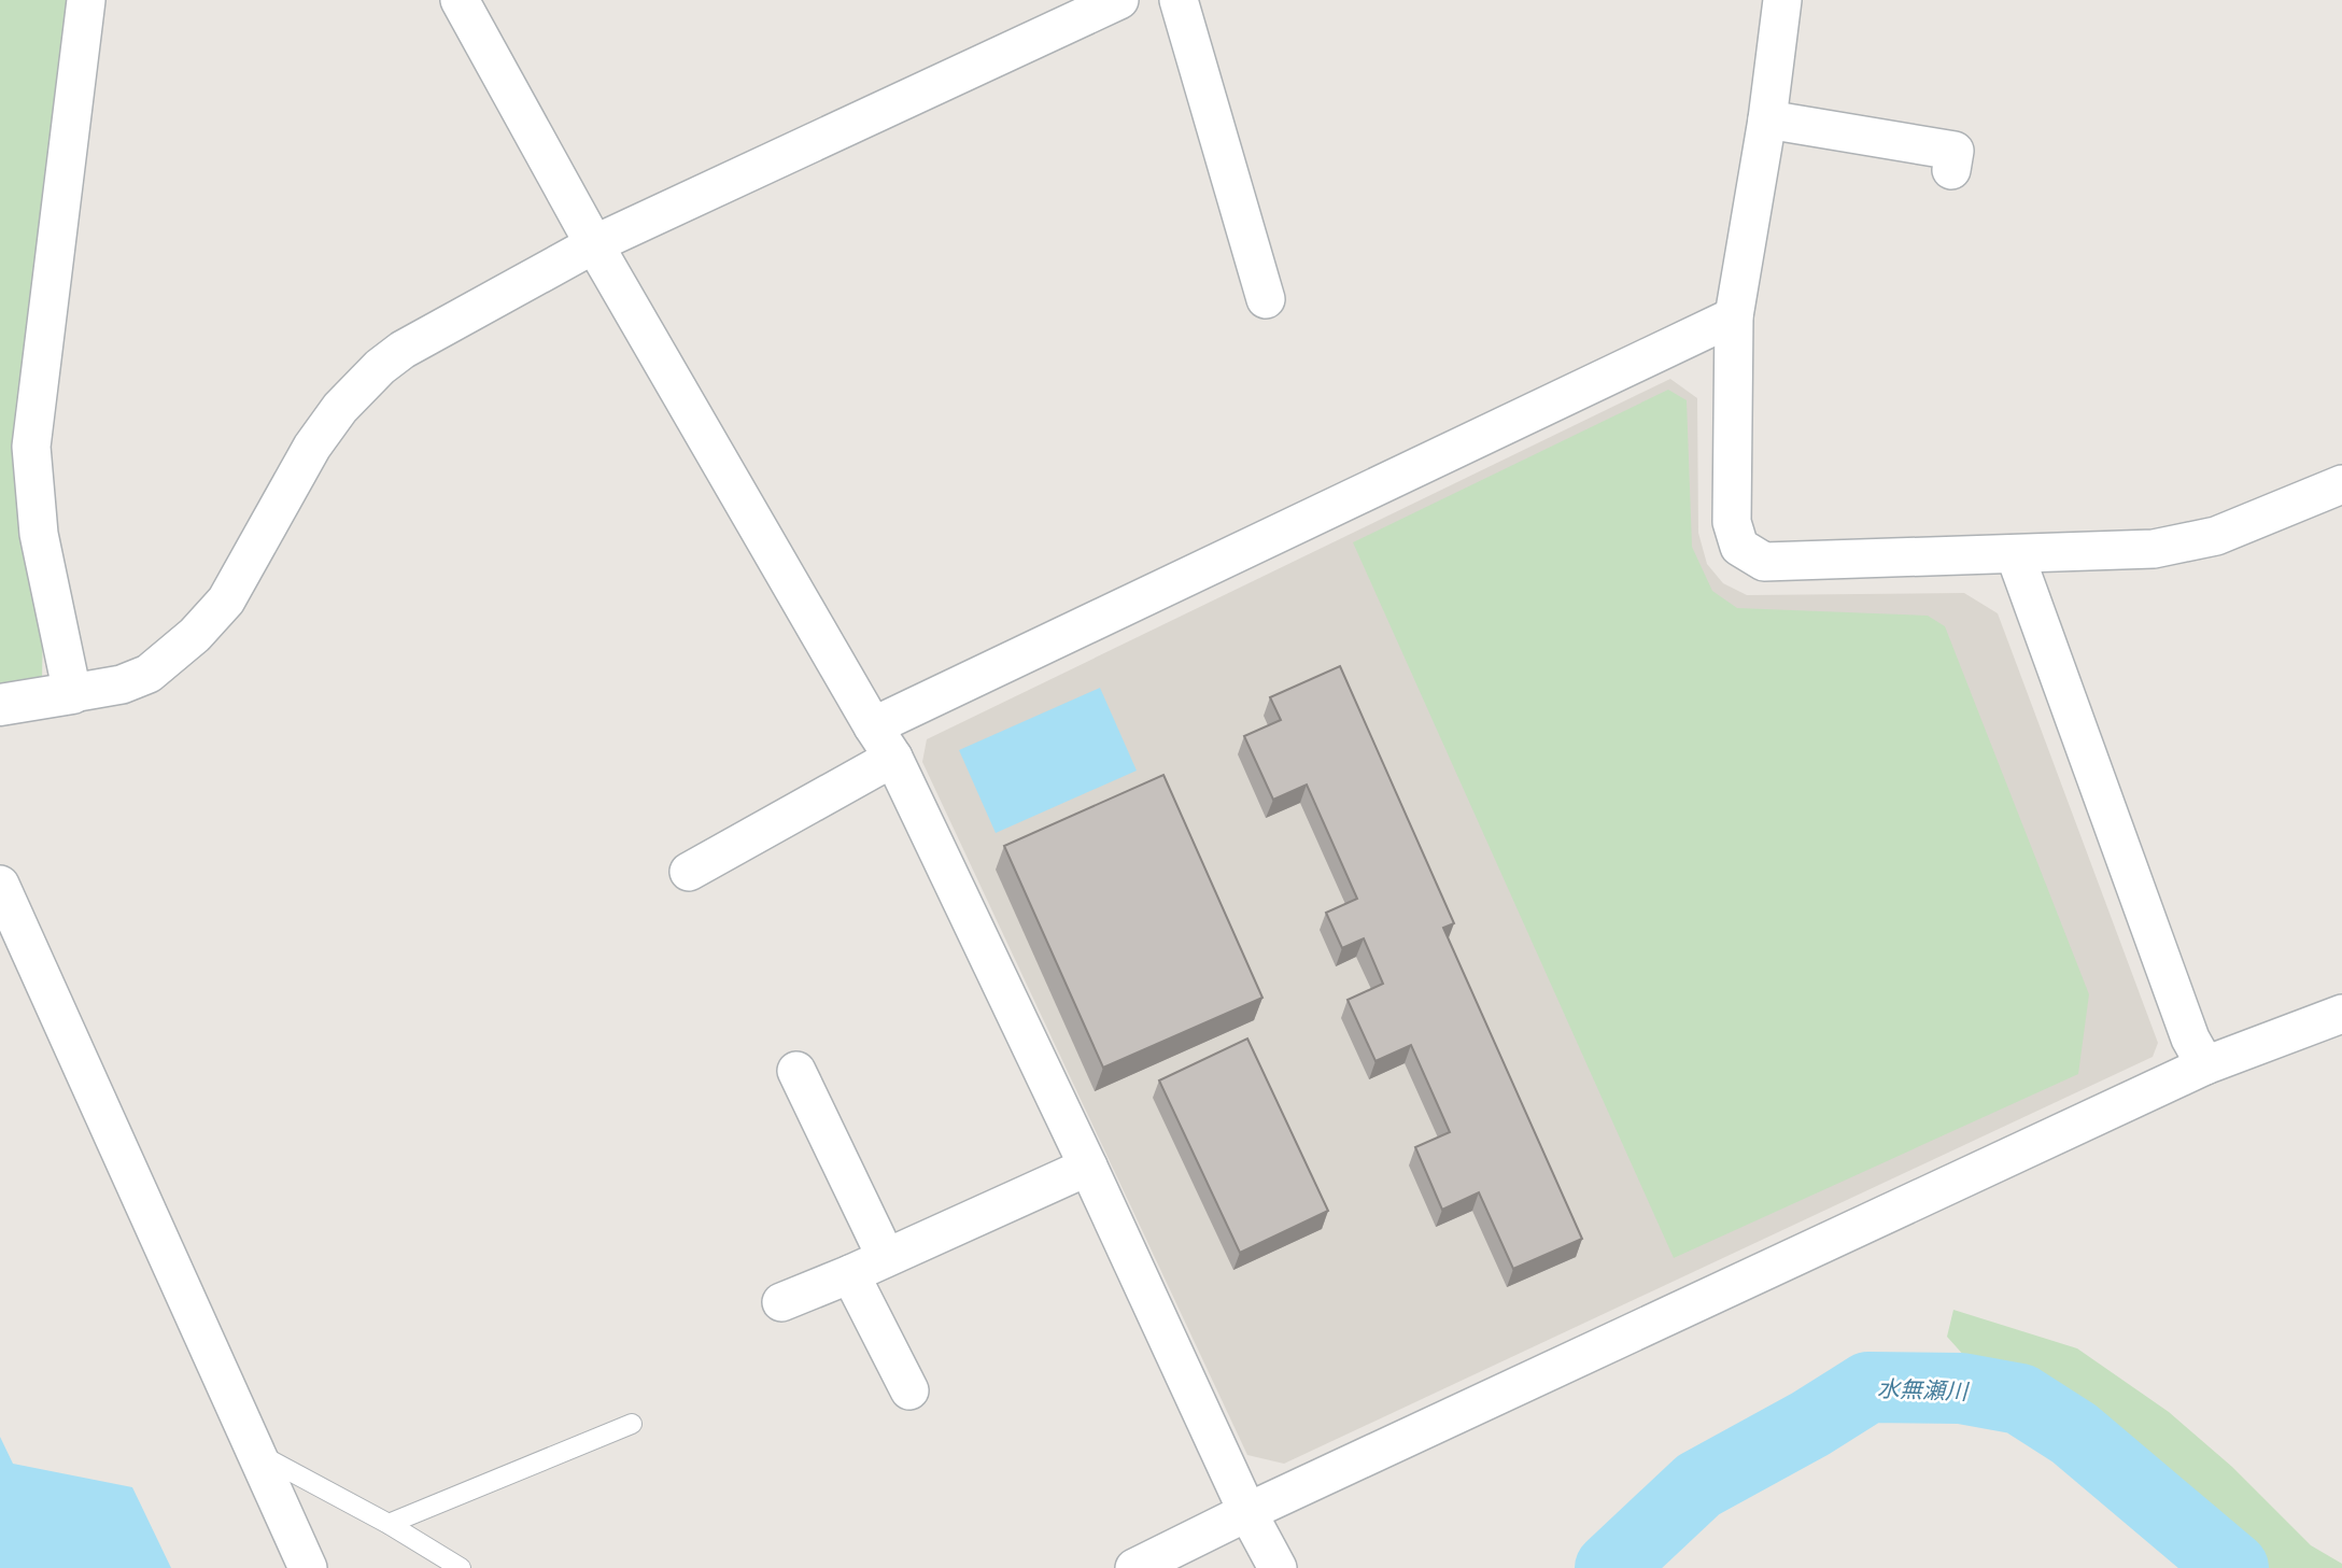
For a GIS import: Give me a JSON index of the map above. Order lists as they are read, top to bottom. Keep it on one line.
{"water":["水無瀬川"]}
